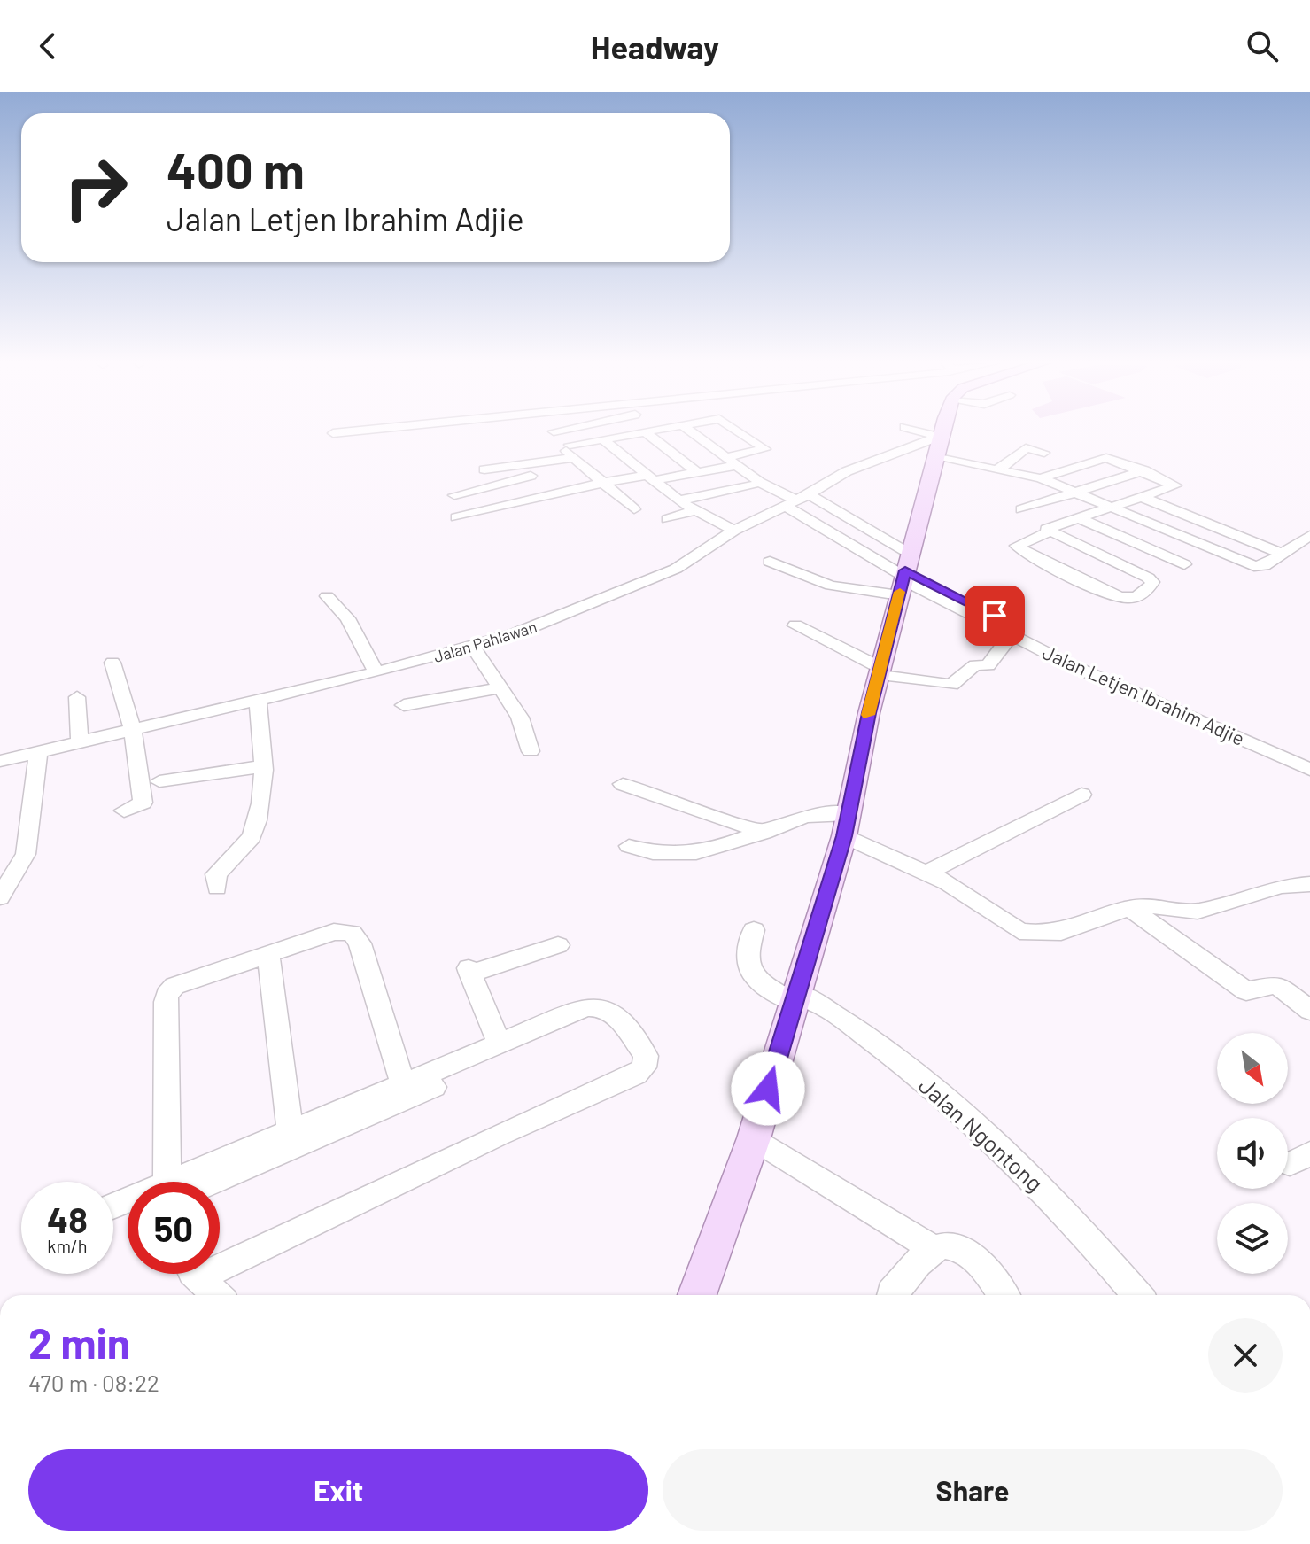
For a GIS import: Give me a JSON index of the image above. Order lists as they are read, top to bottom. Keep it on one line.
{"streets":{"street":["Jalan Pahlawan","Jalan Letjen Ibrahim Adjie","Jalan Ngontong"]},"north":"bottom right","page":{"header":"Headway","turn":["400 m","Jalan Letjen Ibrahim Adjie"],"speed":"48 km/h","limit":"50","heading":["2 min","470 m · 08:22"],"buttons":["Exit","Share"]}}
